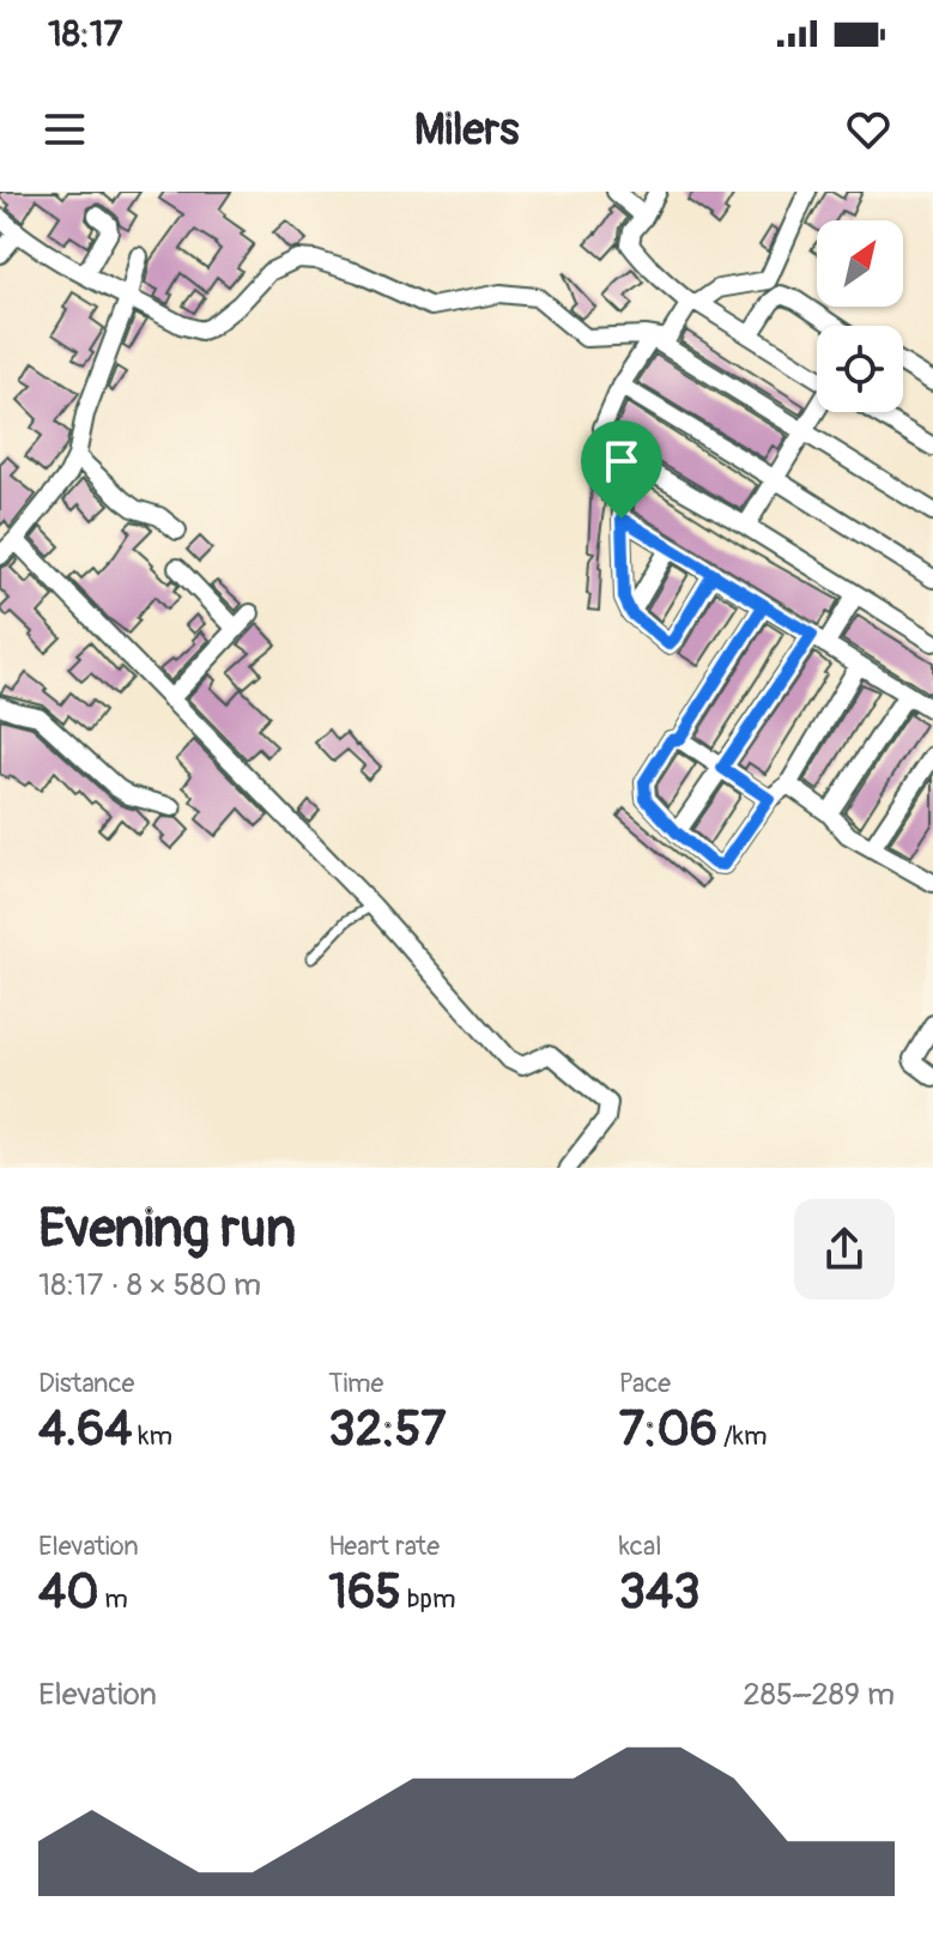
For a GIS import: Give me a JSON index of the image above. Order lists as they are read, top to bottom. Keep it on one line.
{"north":"top right","page":{"status":"18:17","header":"Milers","heading":["Evening run","18:17 · 8 × 580 m"],"stats":[["Distance","4.64 km"],["Time","32:57"],["Pace","7:06 /km"],["Elevation","40 m"],["Heart rate","165 bpm"],["kcal","343"]],"chart":["Elevation","285–289 m"]}}
